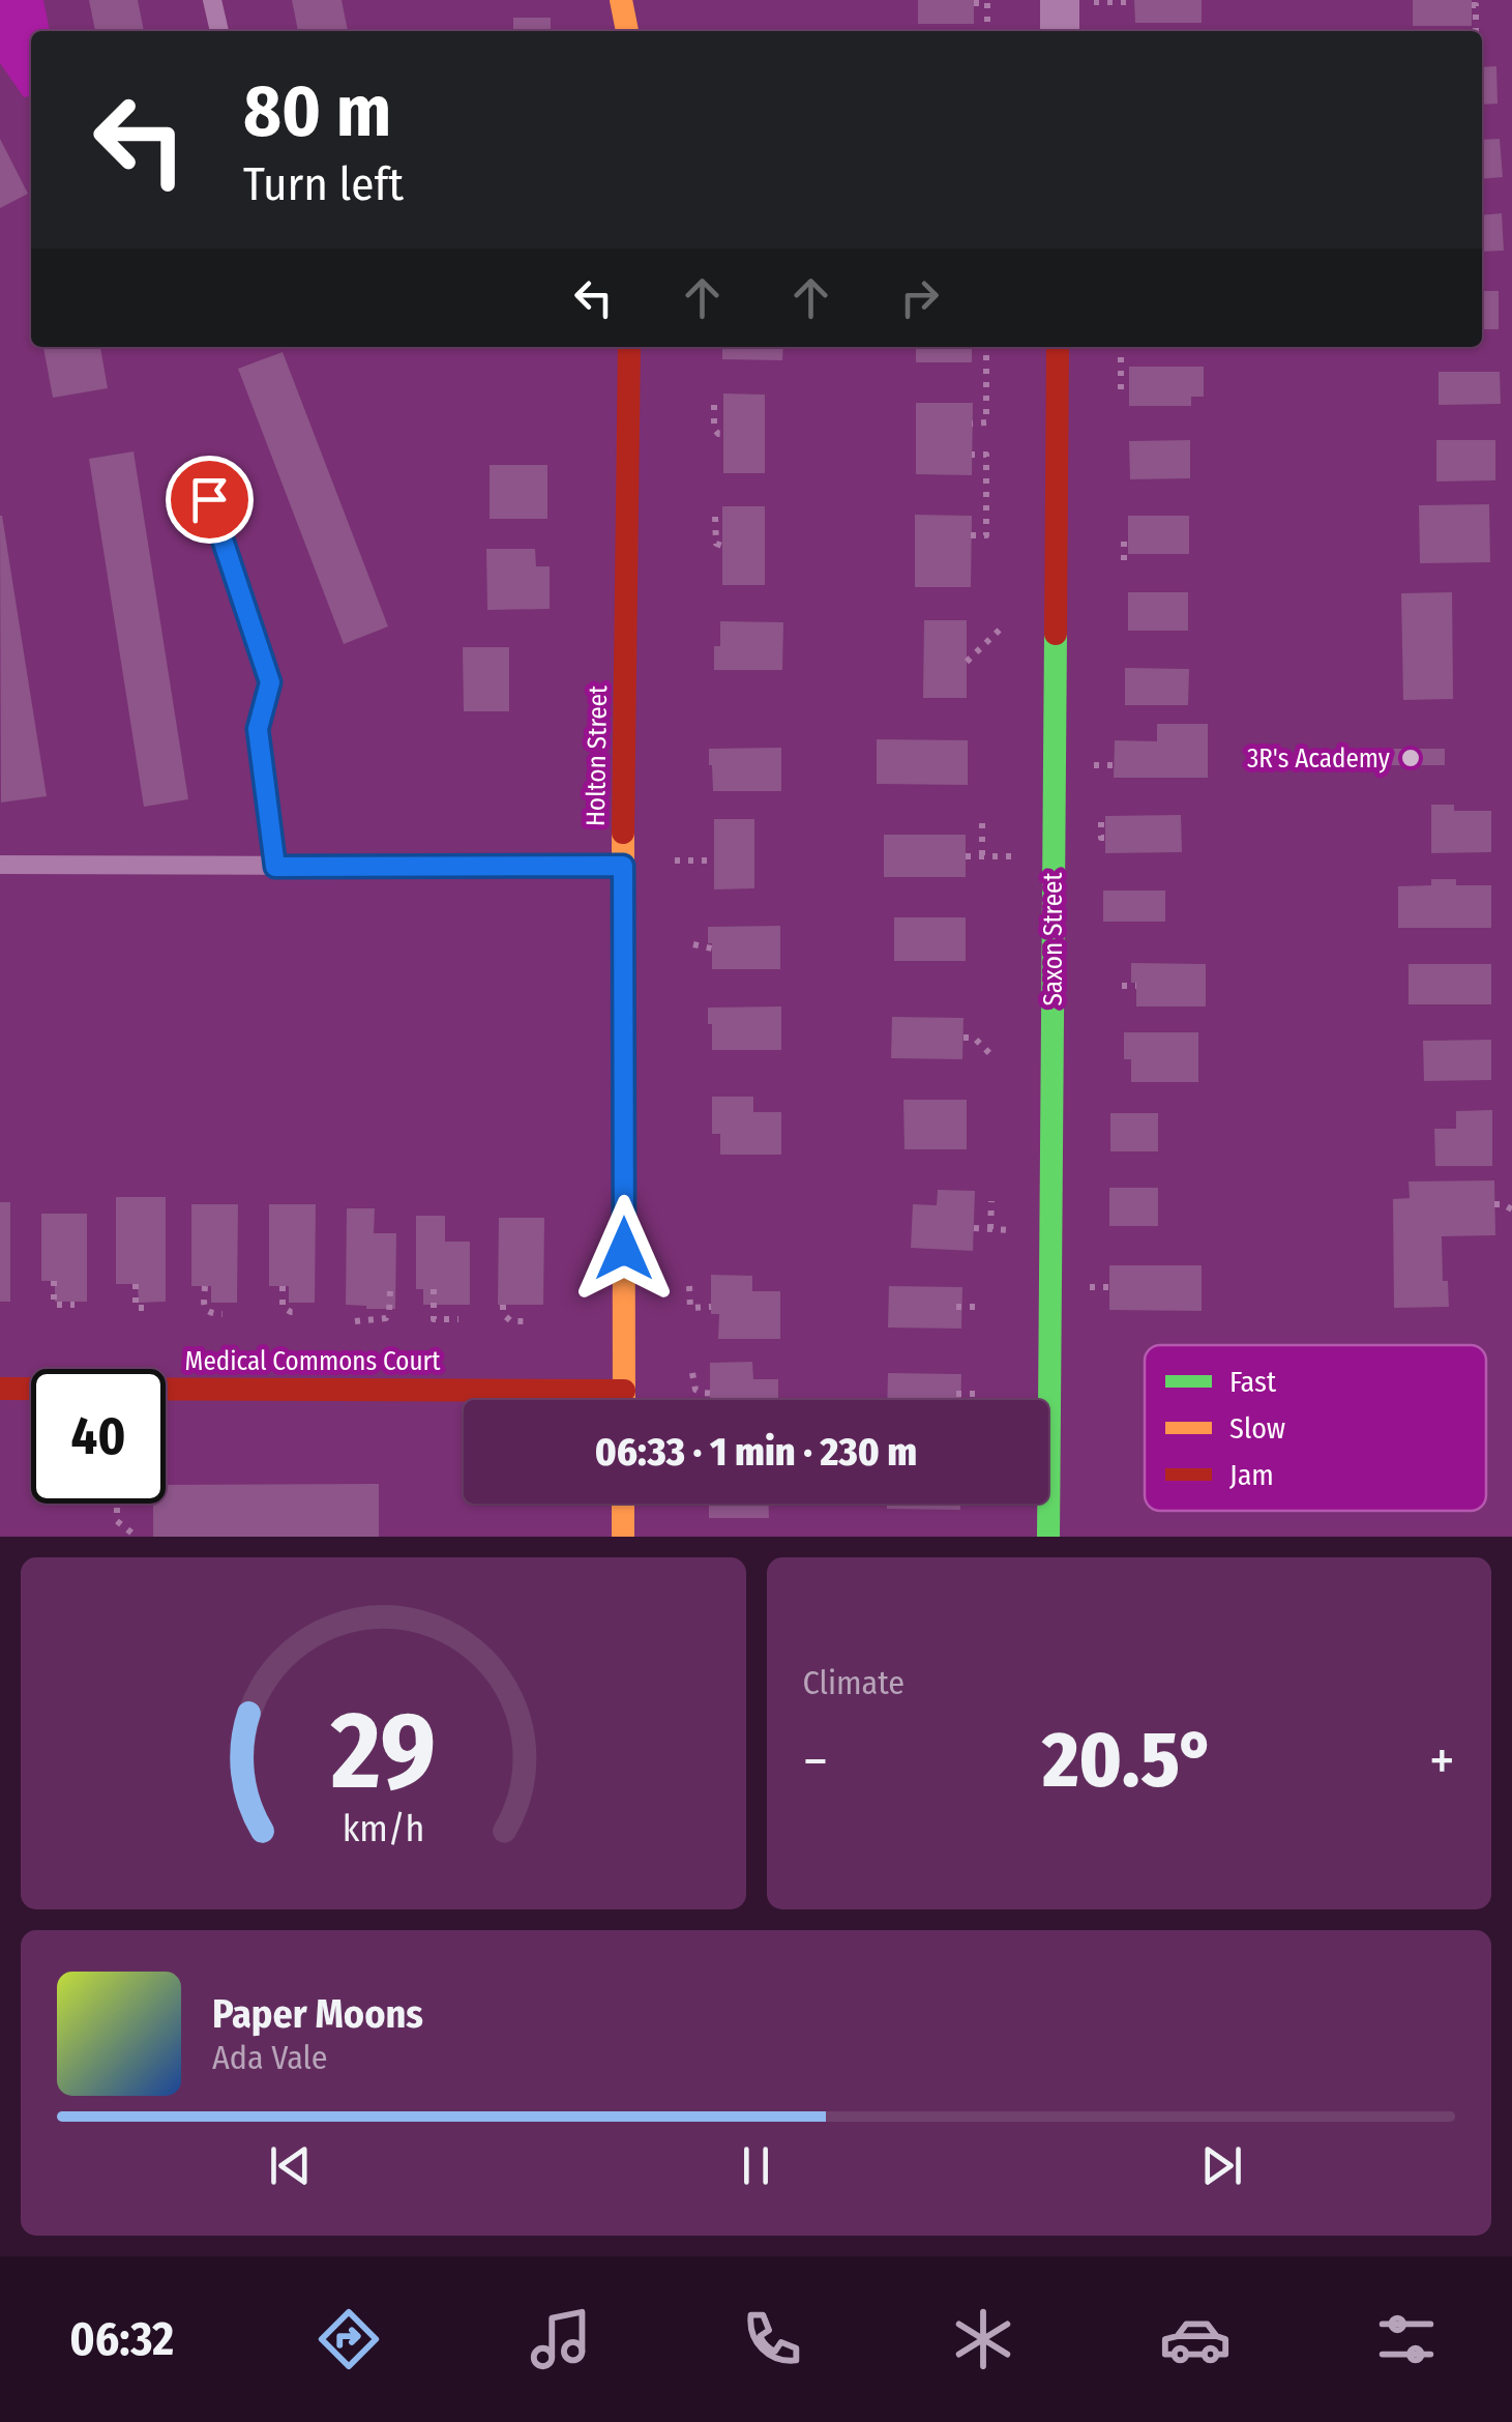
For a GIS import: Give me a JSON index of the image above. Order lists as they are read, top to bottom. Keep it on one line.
{"streets":{"street":["Holton Street","Saxon Street","Medical Commons Court"]},"crossings":[["Holton Street","Medical Commons Court"]],"places":["3R's Academy"],"legend":["Fast","Slow","Jam"],"page":{"turn":["80 m","Turn left"],"limit":"40","trip":"06:33 · 1 min · 230 m","tile":"Climate","heat":["−","20.5°","+"],"song":["Paper Moons","Ada Vale"],"tabs":"06:32","gauge":["29","km/h"]}}
